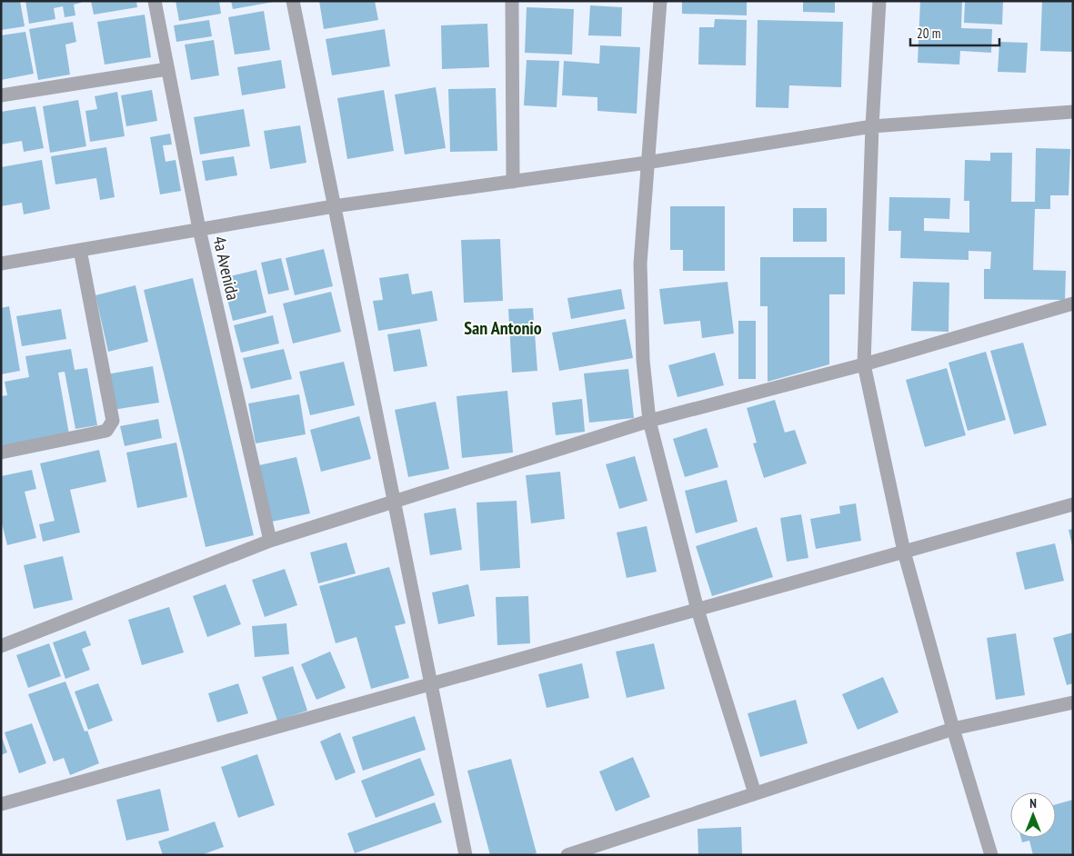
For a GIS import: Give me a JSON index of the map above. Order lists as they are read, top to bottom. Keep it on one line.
{"streets":{"street":["4a Avenida"]},"districts":["San Antonio"],"scale_bar":"20 m","north":"top"}
